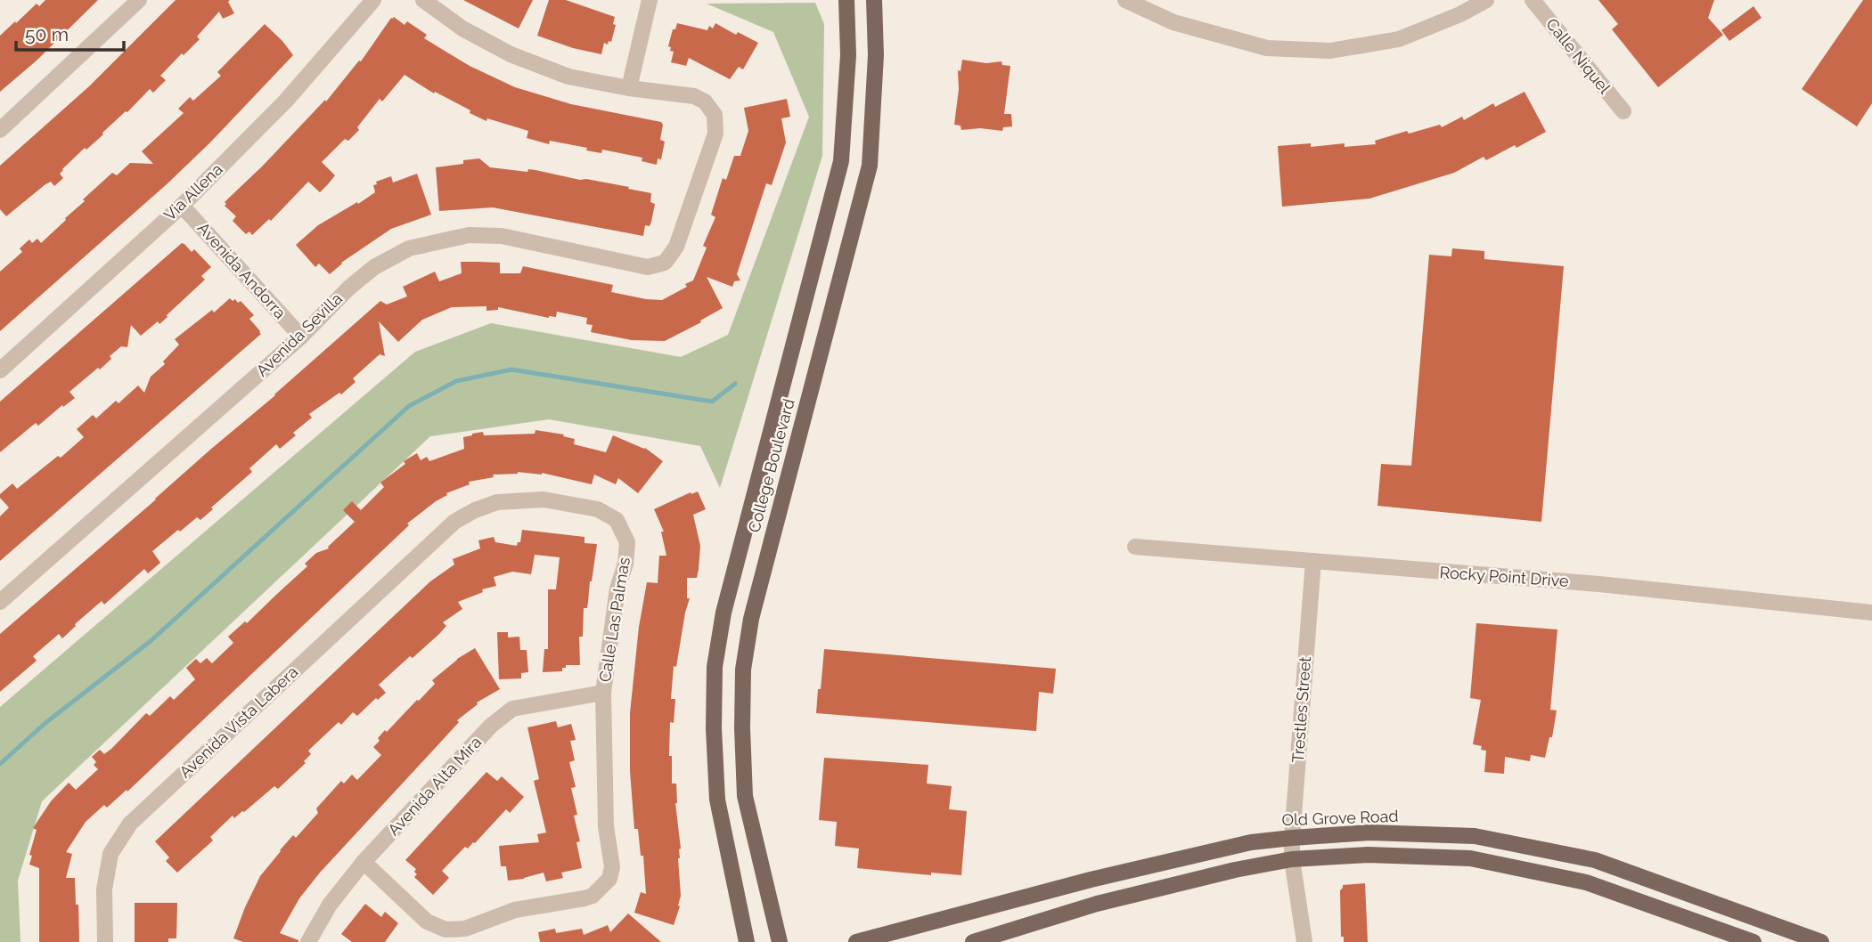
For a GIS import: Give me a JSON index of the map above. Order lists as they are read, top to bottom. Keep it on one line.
{"streets":{"main road":["College Boulevard","Old Grove Road"],"street":["Calle Niquel","Via Allena","Avenida Andorra","Avenida Sevilla","Rocky Point Drive","Calle Las Palmas","Trestles Street","Avenida Vista Labera","Avenida Alta Mira"]},"crossings":[["Via Allena","Avenida Andorra"],["Avenida Andorra","Avenida Sevilla"],["Rocky Point Drive","Trestles Street"],["Calle Las Palmas","Avenida Vista Labera"],["Calle Las Palmas","Avenida Alta Mira"],["Trestles Street","Old Grove Road"]],"scale_bar":"50 m"}
